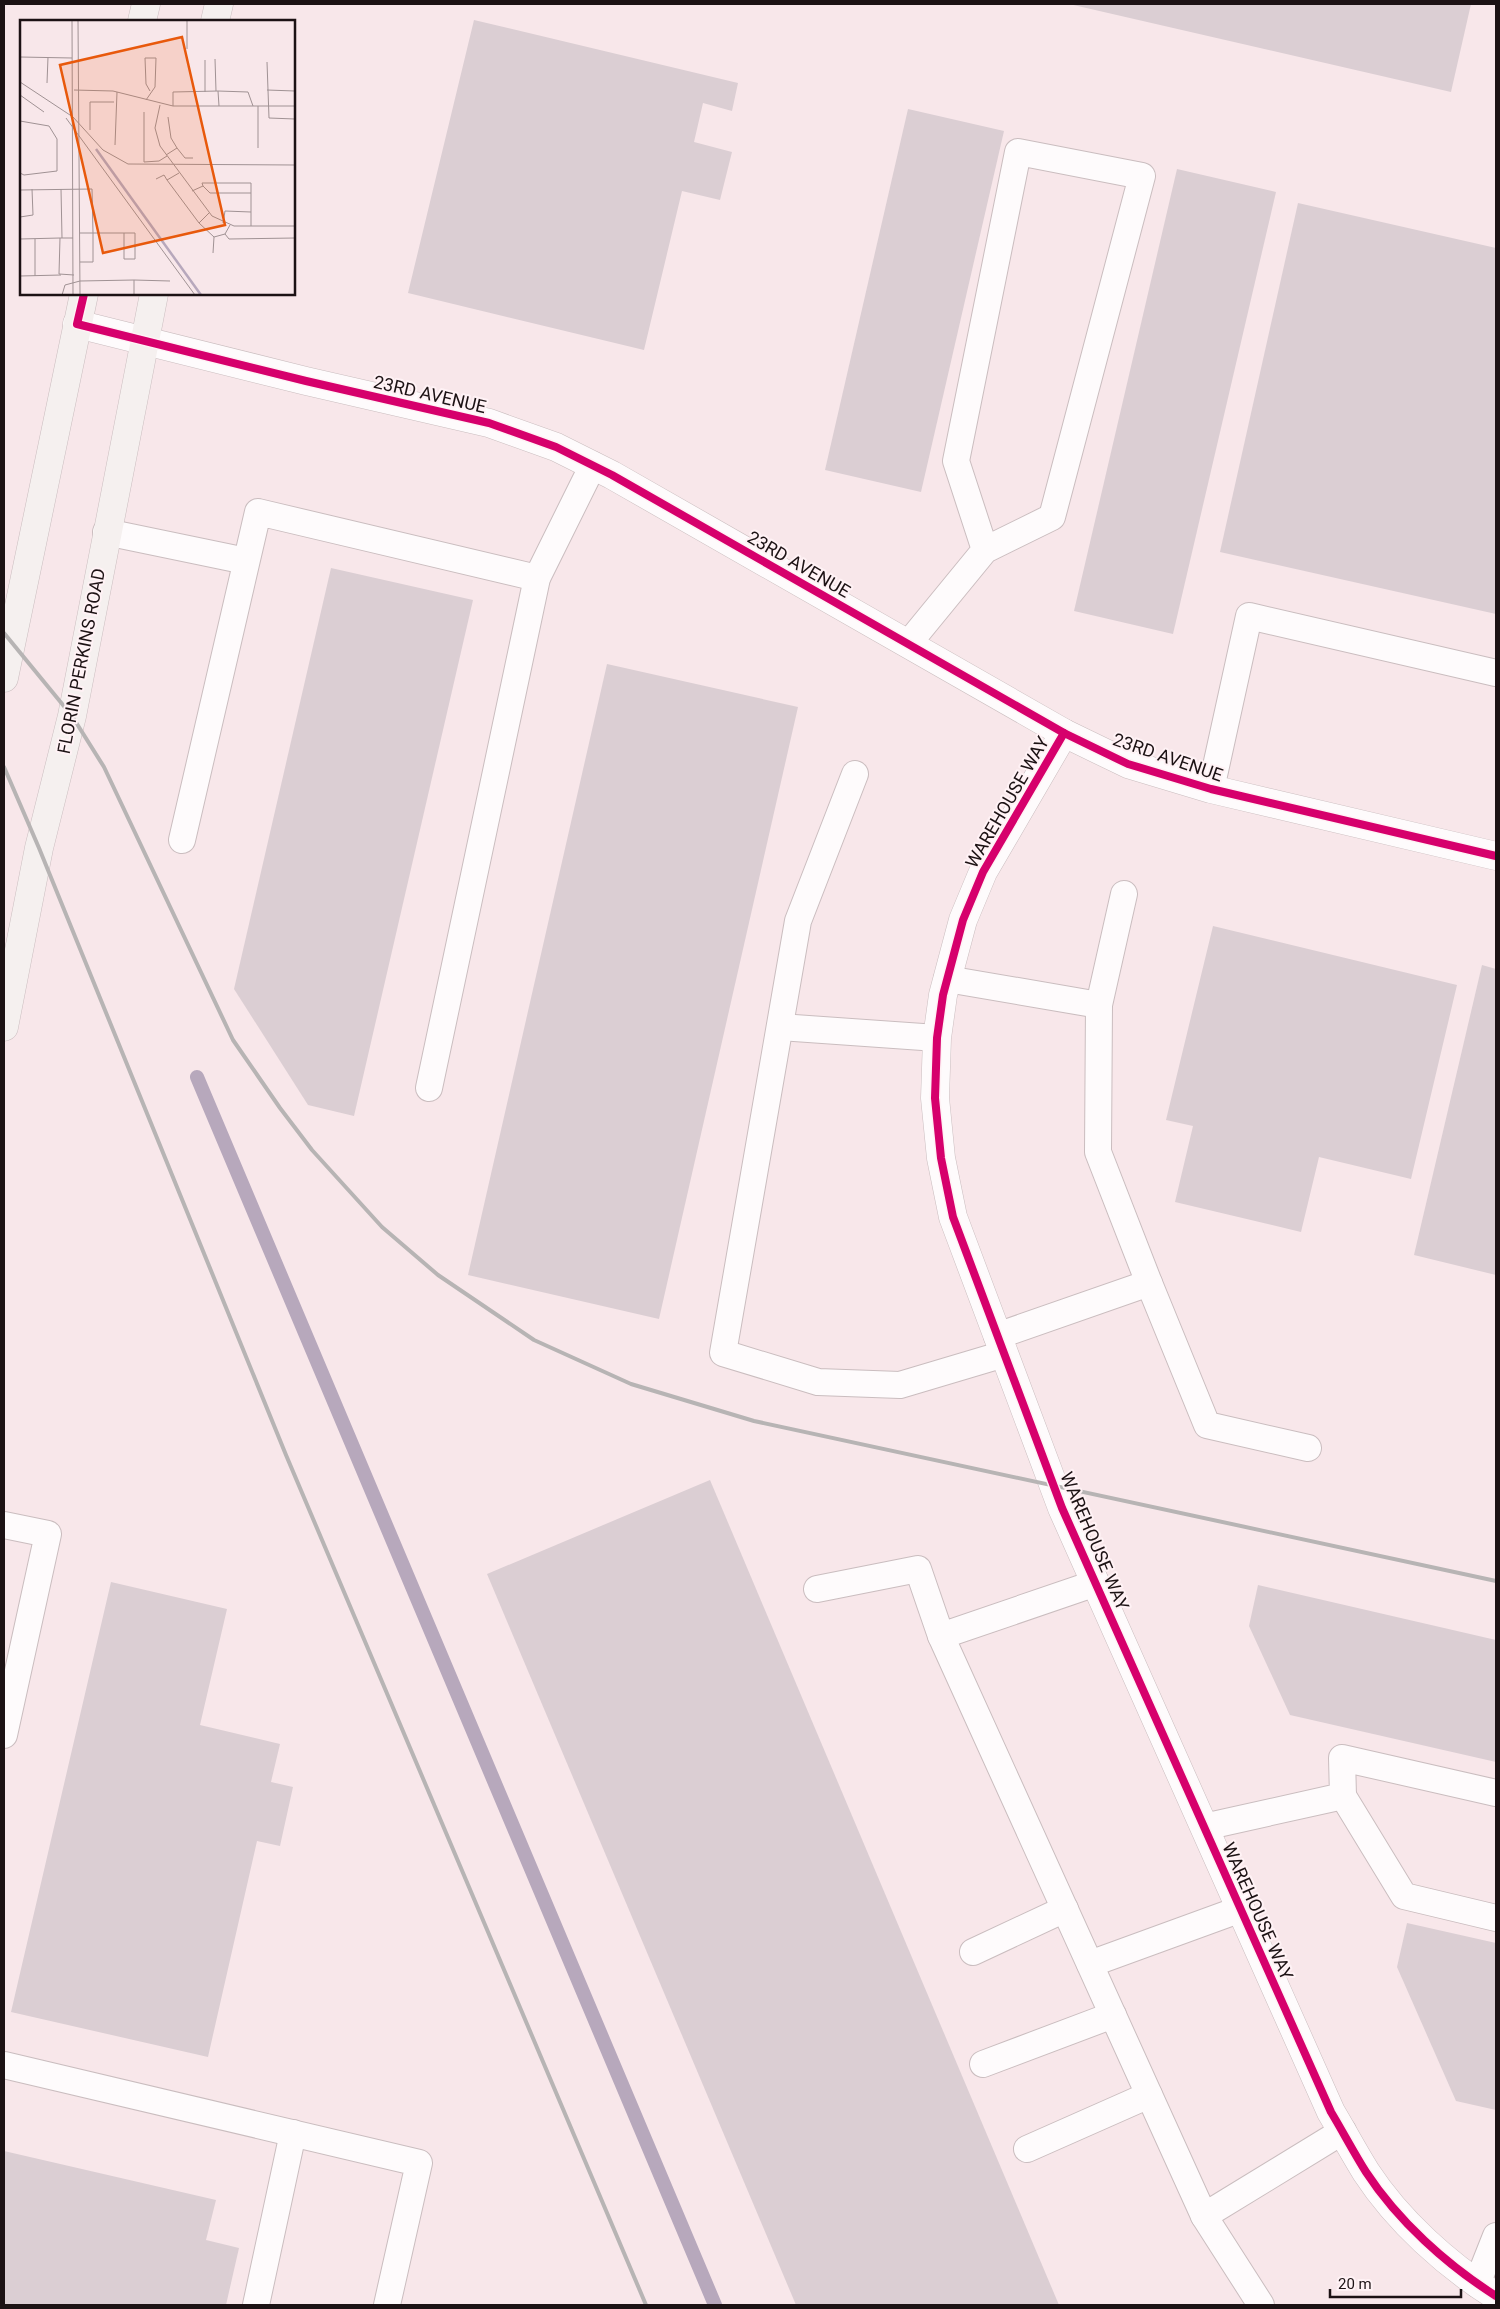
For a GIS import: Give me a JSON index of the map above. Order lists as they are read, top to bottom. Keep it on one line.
{"streets":{"main road":["FLORIN PERKINS ROAD"],"street":["23RD AVENUE","WAREHOUSE WAY"]},"crossings":[["23RD AVENUE","FLORIN PERKINS ROAD"],["23RD AVENUE","WAREHOUSE WAY"]],"scale_bar":"20 m"}
